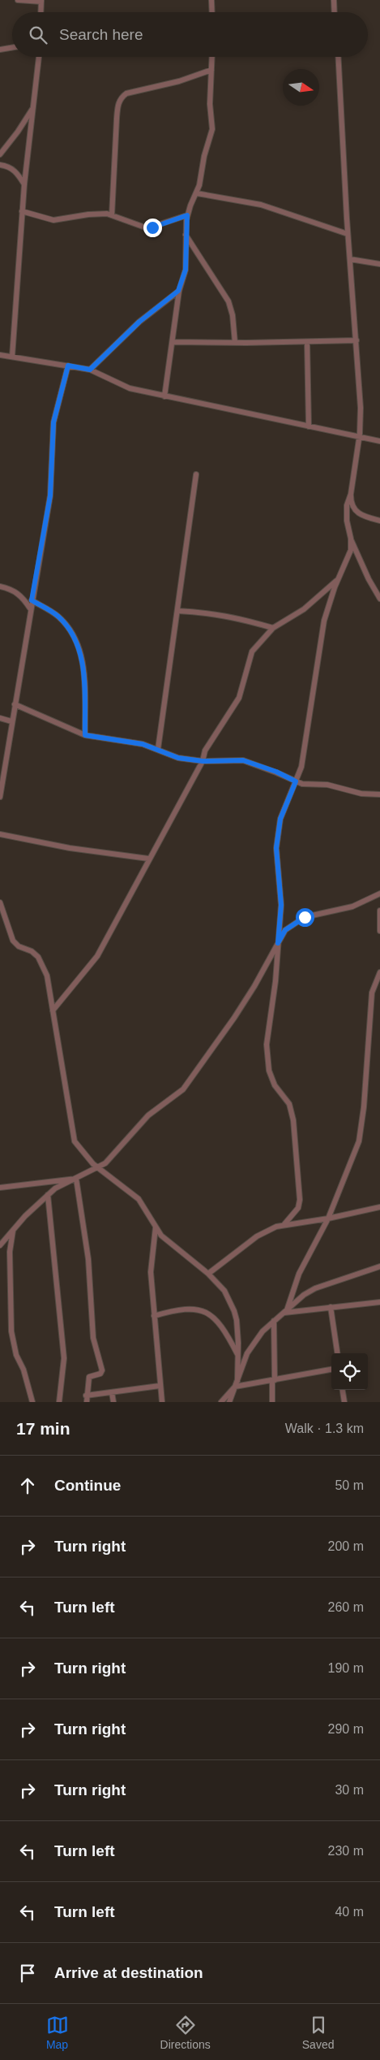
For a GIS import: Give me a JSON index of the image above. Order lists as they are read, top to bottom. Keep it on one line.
{"north":"right","page":{"search":"Search here","heading":["17 min","Walk · 1.3 km"],"list":[["Continue","50 m"],["Turn right","200 m"],["Turn left","260 m"],["Turn right","190 m"],["Turn right","290 m"],["Turn right","30 m"],["Turn left","230 m"],["Turn left","40 m"],"Arrive at destination"],"nav":["Map","Directions","Saved"]}}
